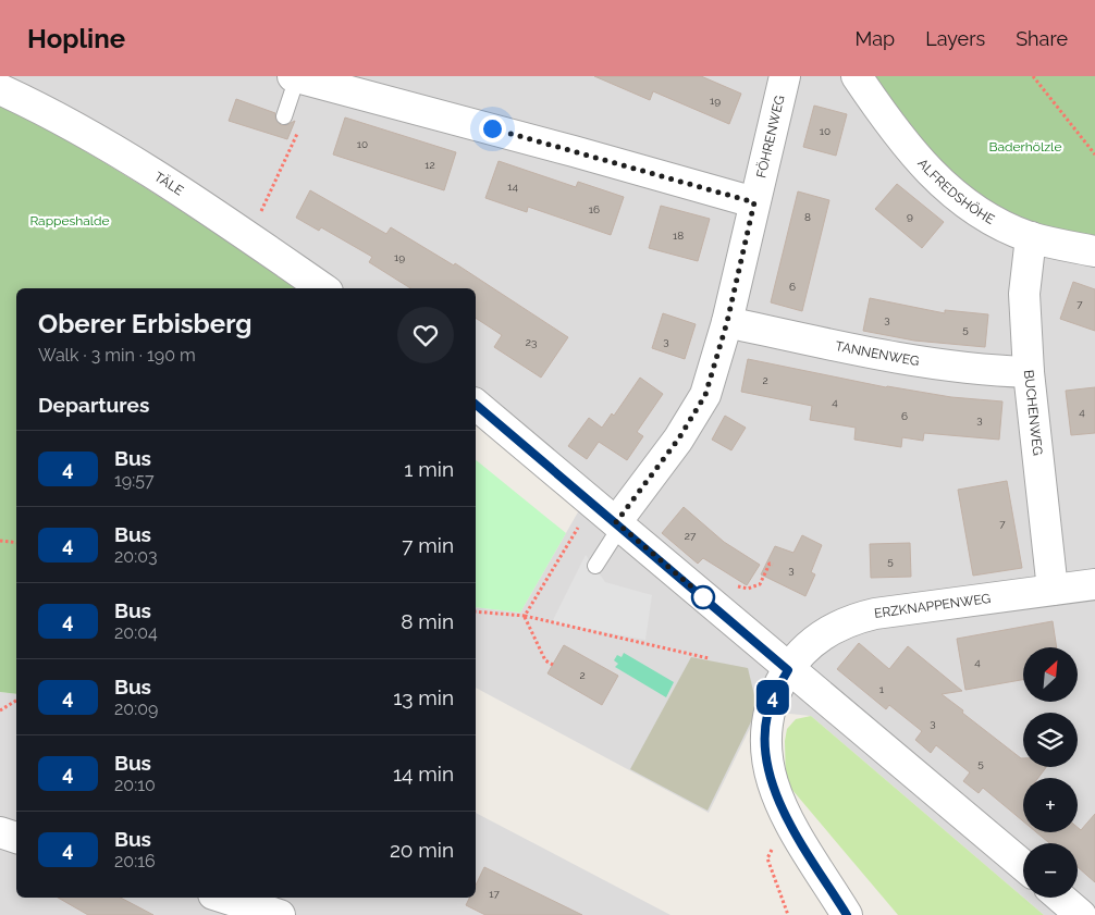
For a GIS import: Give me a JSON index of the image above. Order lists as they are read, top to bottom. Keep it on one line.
{"streets":{"street":["FÖHRENWEG","TÄLE","ALFREDSHÖHE","TANNENWEG","BUCHENWEG","ERZKNAPPENWEG"]},"crossings":[["FÖHRENWEG","TANNENWEG"],["ALFREDSHÖHE","BUCHENWEG"],["TANNENWEG","BUCHENWEG"],["BUCHENWEG","ERZKNAPPENWEG"]],"parks":["Baderhölzle","Rappeshalde"],"lines":["bus line 4"],"house_numbers":["19","10","10","12","14","16","9","8","18","19","6","7","3","5","3","23","2","4","4","6","3","7","27","5","3","4","2","1","3","5","17"],"north":"top right","page":{"header":"Hopline","nav":["Map","Layers","Share"],"on_map":"4","heading":[["Oberer Erbisberg","Walk · 3 min · 190 m"],"Departures"],"list":[{"mark":"4","name":"Bus","note":"19:57","value":"1 min"},{"mark":"4","name":"Bus","note":"20:03","value":"7 min"},{"mark":"4","name":"Bus","note":"20:04","value":"8 min"},{"mark":"4","name":"Bus","note":"20:09","value":"13 min"},{"mark":"4","name":"Bus","note":"20:10","value":"14 min"},{"mark":"4","name":"Bus","note":"20:16","value":"20 min"}],"map_buttons":["+","−"]}}
